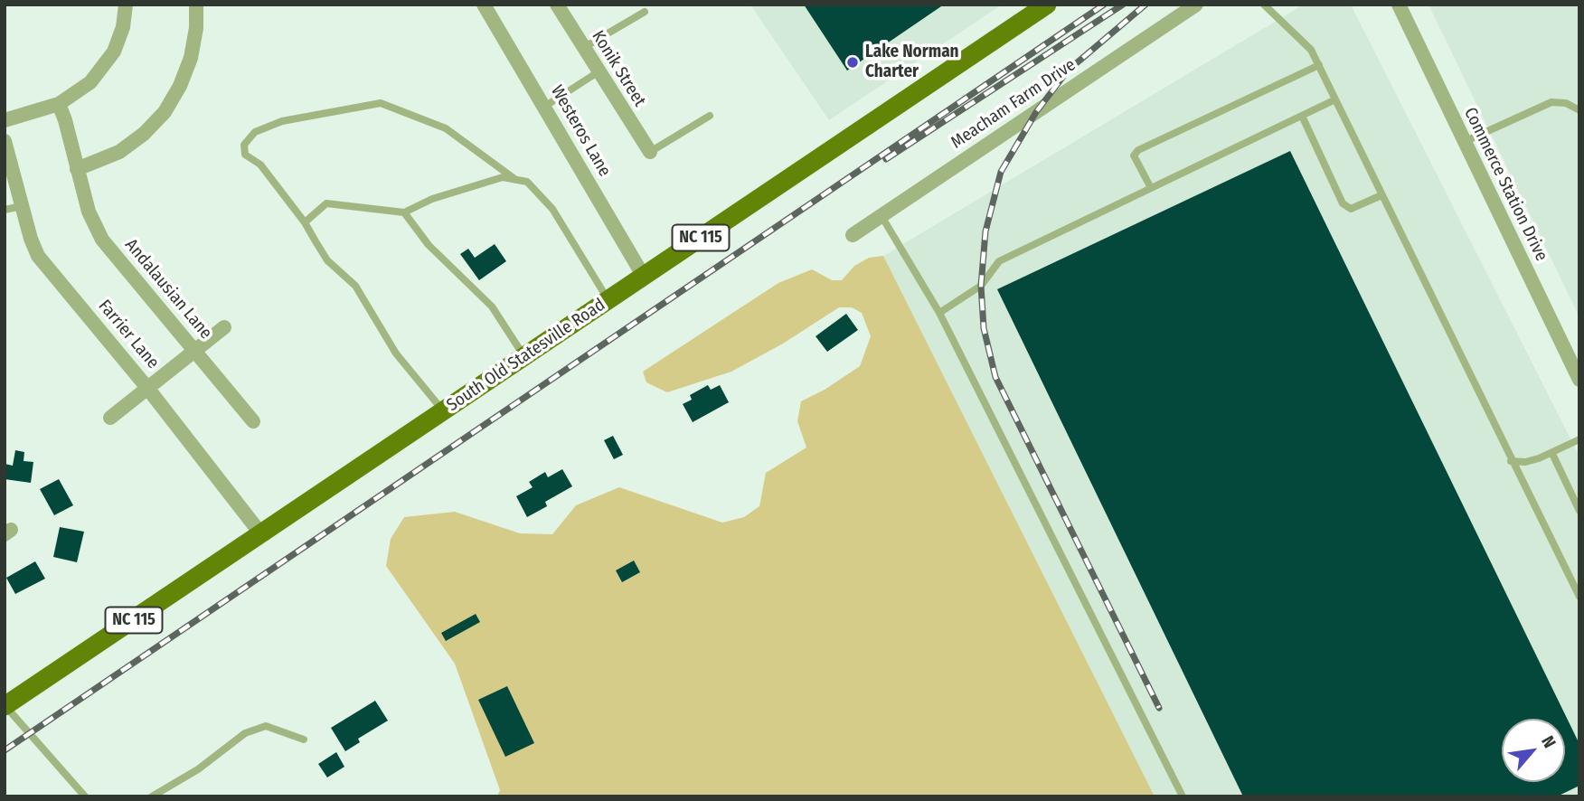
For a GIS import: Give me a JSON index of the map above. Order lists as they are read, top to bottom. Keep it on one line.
{"streets":{"main road":["NC 115","South Old Statesville Road"],"street":["Konik Street","Meacham Farm Drive","Westeros Lane","Commerce Station Drive","Andalausian Lane","Farrier Lane"]},"crossings":[["Westeros Lane","South Old Statesville Road"],["Farrier Lane","South Old Statesville Road"]],"places":["Lake Norman Charter"],"north":"top right"}
